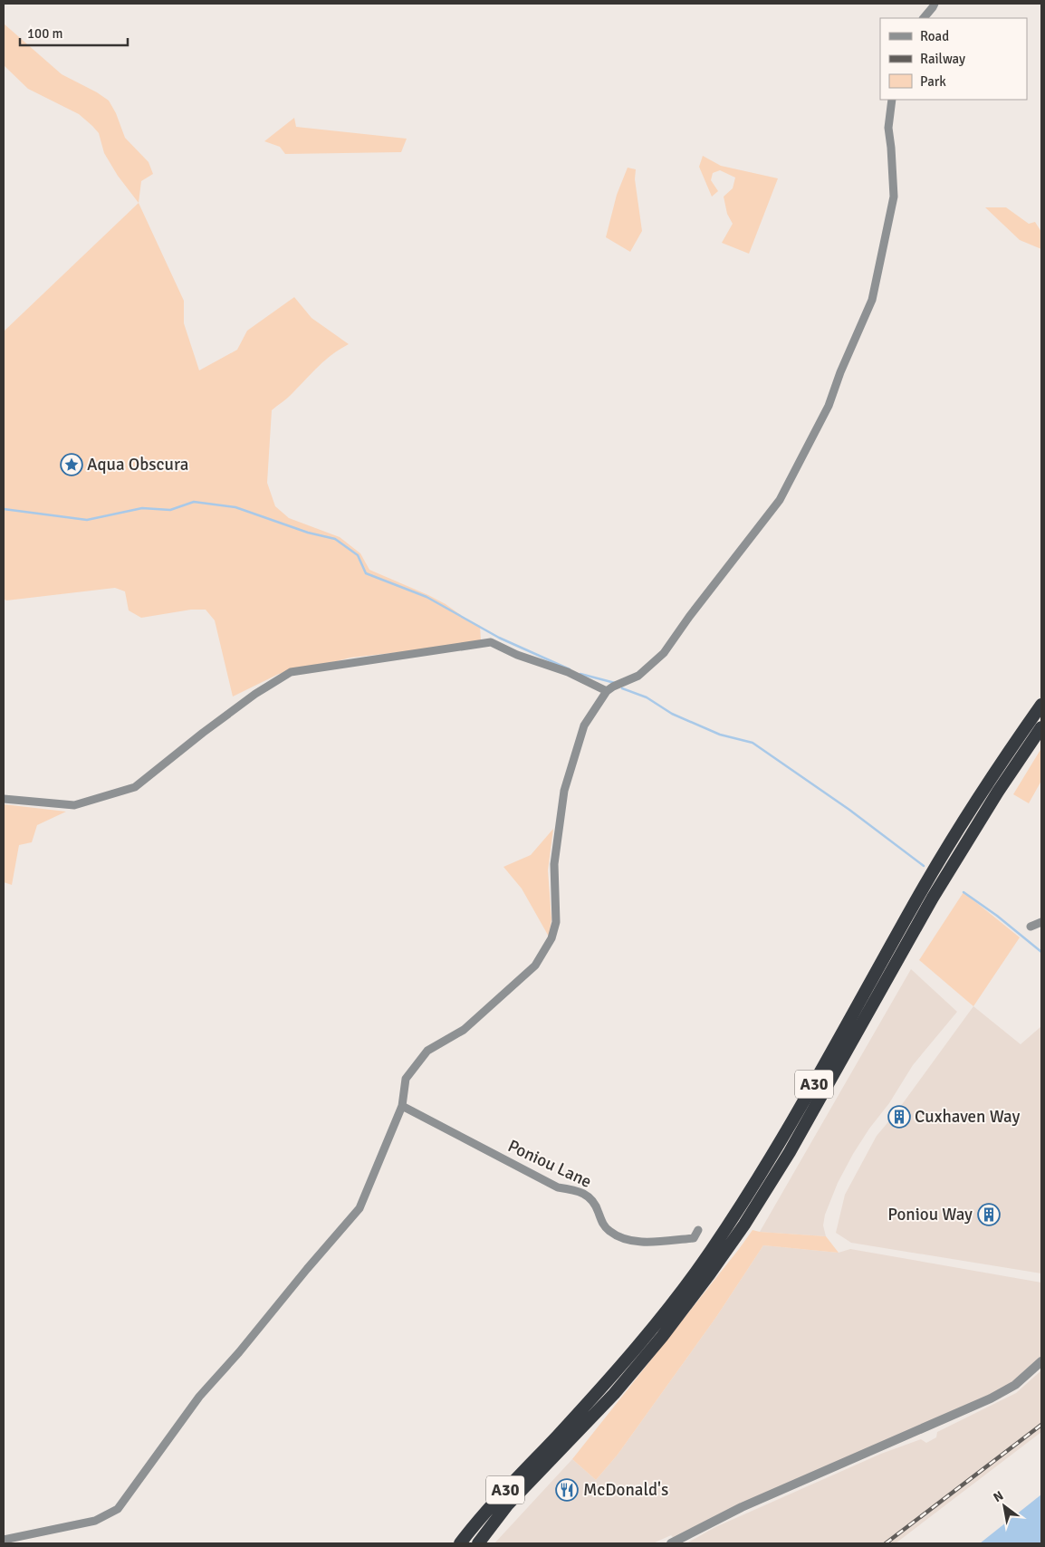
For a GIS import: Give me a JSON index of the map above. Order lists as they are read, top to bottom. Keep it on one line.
{"streets":{"highway":["A30"],"street":["Poniou Lane"]},"places":{"place":["Aqua Obscura"],"building":["Cuxhaven Way","Poniou Way"],"restaurant":["McDonald's"]},"legend":["Road","Railway","Park"],"scale_bar":"100 m","north":"top left"}
